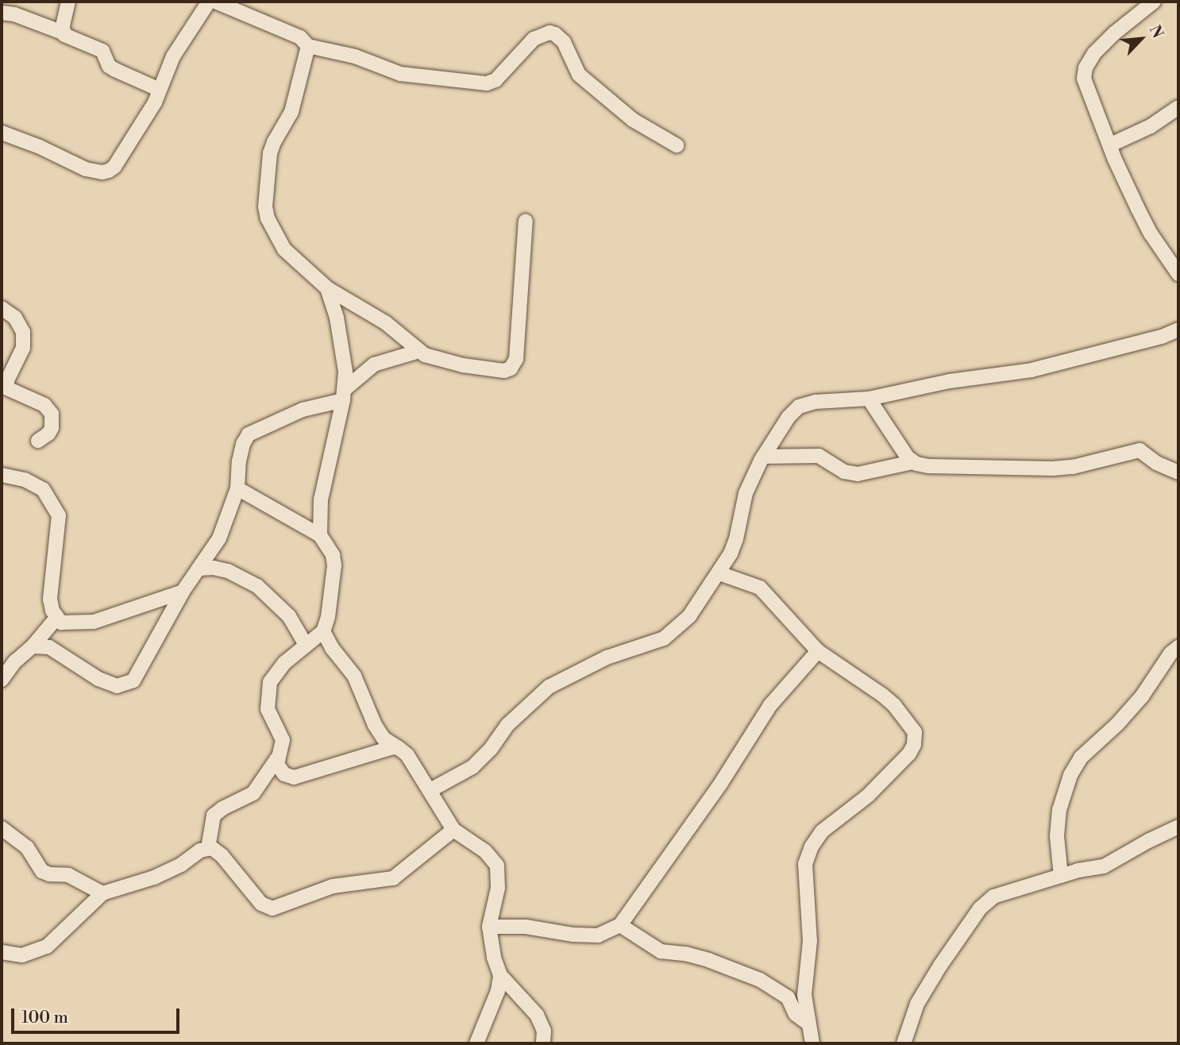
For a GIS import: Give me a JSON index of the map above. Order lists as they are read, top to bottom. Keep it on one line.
{"scale_bar":"100 m","north":"top right"}
